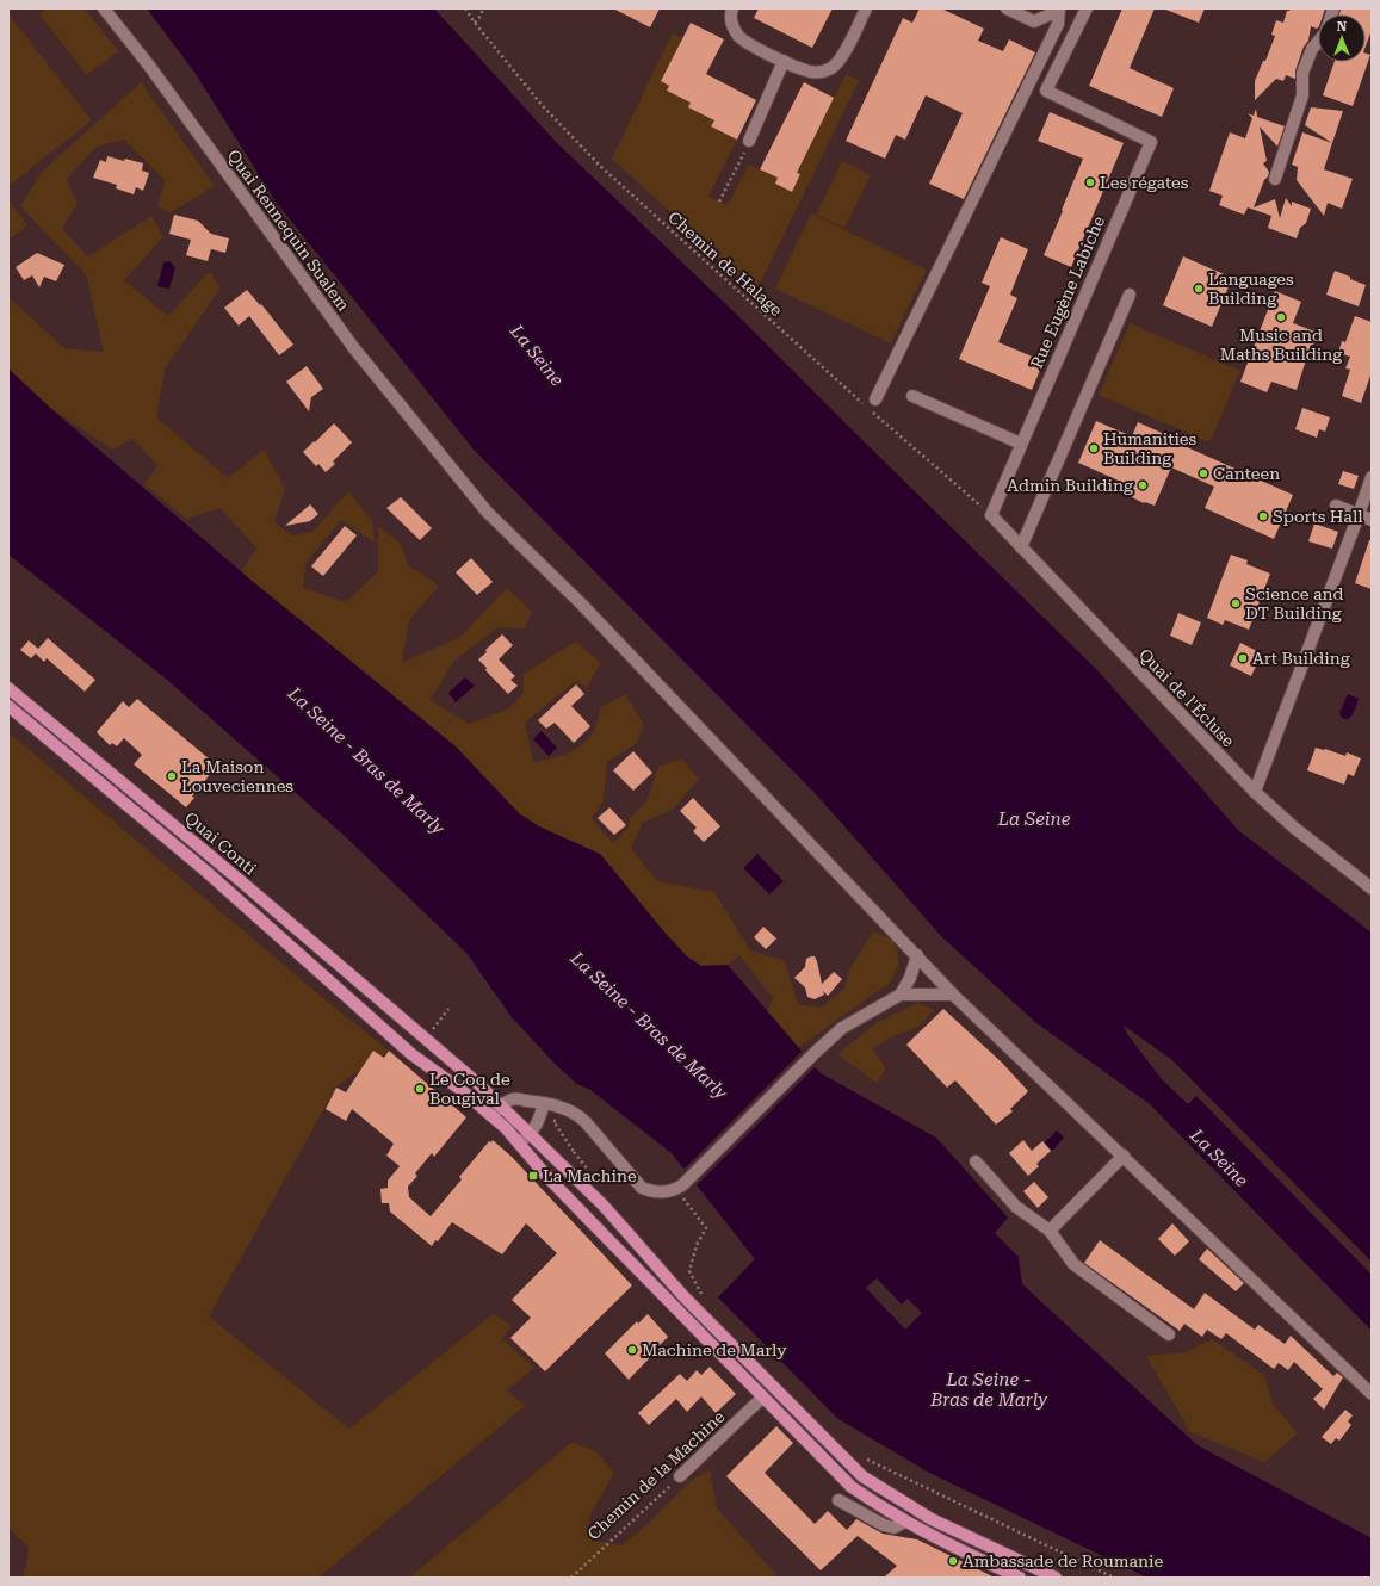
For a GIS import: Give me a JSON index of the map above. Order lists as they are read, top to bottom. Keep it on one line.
{"streets":{"main road":["Quai Conti"],"street":["Quai Rennequin Sualem","Rue Eugène Labiche","Quai de l'Écluse","Chemin de la Machine"],"path":["Chemin de Halage"]},"crossings":[["Rue Eugène Labiche","Quai de l'Écluse"],["Quai Conti","Chemin de la Machine"]],"water":["La Seine","La Seine - Bras de Marly"],"places":{"other":["Les régates","Languages Building","Music and Maths Building","Humanities Building","Canteen","Admin Building","Sports Hall","Science and DT Building","Art Building","La Maison Louveciennes","Le Coq de Bougival","Machine de Marly","Ambassade de Roumanie"],"transit":["La Machine"]},"north":"top"}
